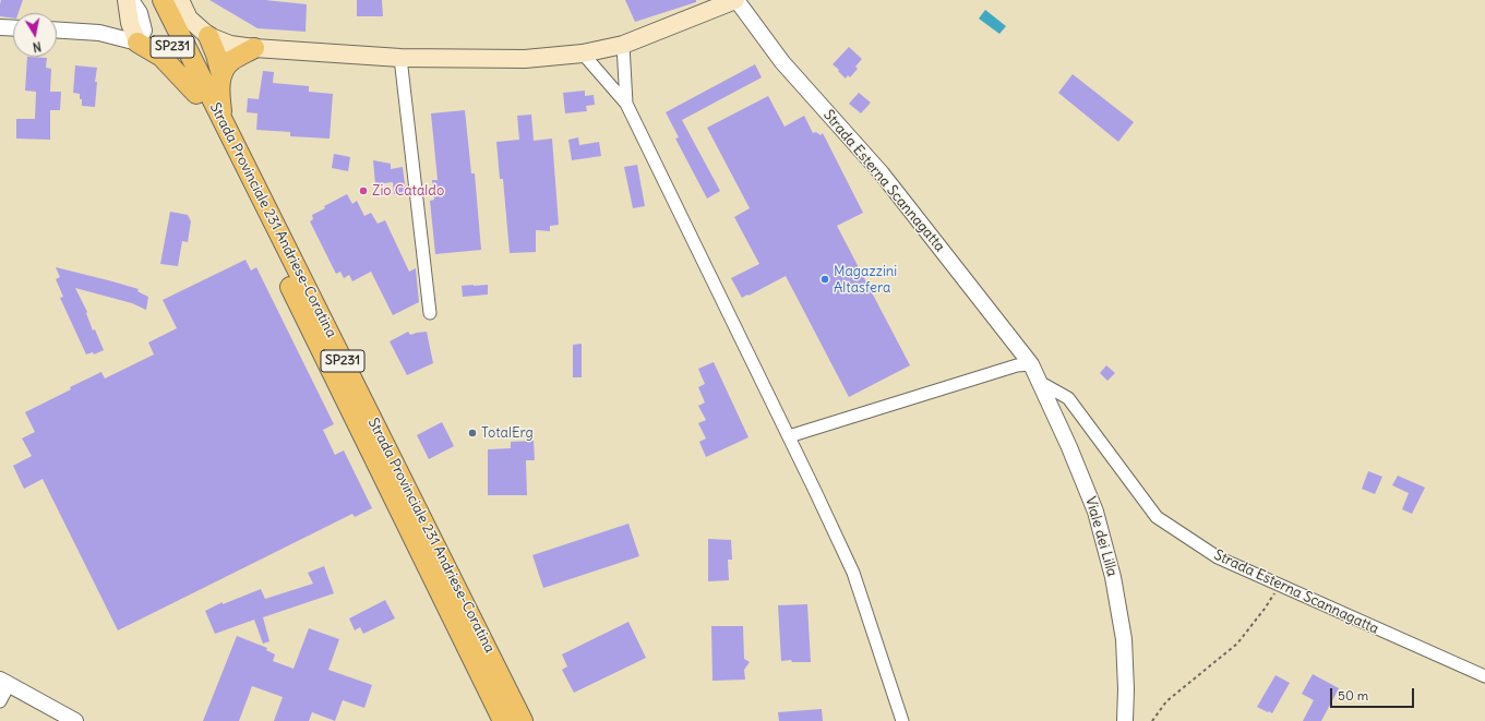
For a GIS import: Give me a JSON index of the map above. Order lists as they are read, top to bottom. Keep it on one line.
{"streets":{"highway":["SP231","Strada Provinciale 231 Andriese-Coratina"],"street":["Strada Esterna Scannagatta","Viale dei Lilla"]},"crossings":[["Strada Esterna Scannagatta","Viale dei Lilla"]],"places":["Zio Cataldo","Magazzini Altasfera","TotalErg"],"scale_bar":"50 m","north":"bottom"}
